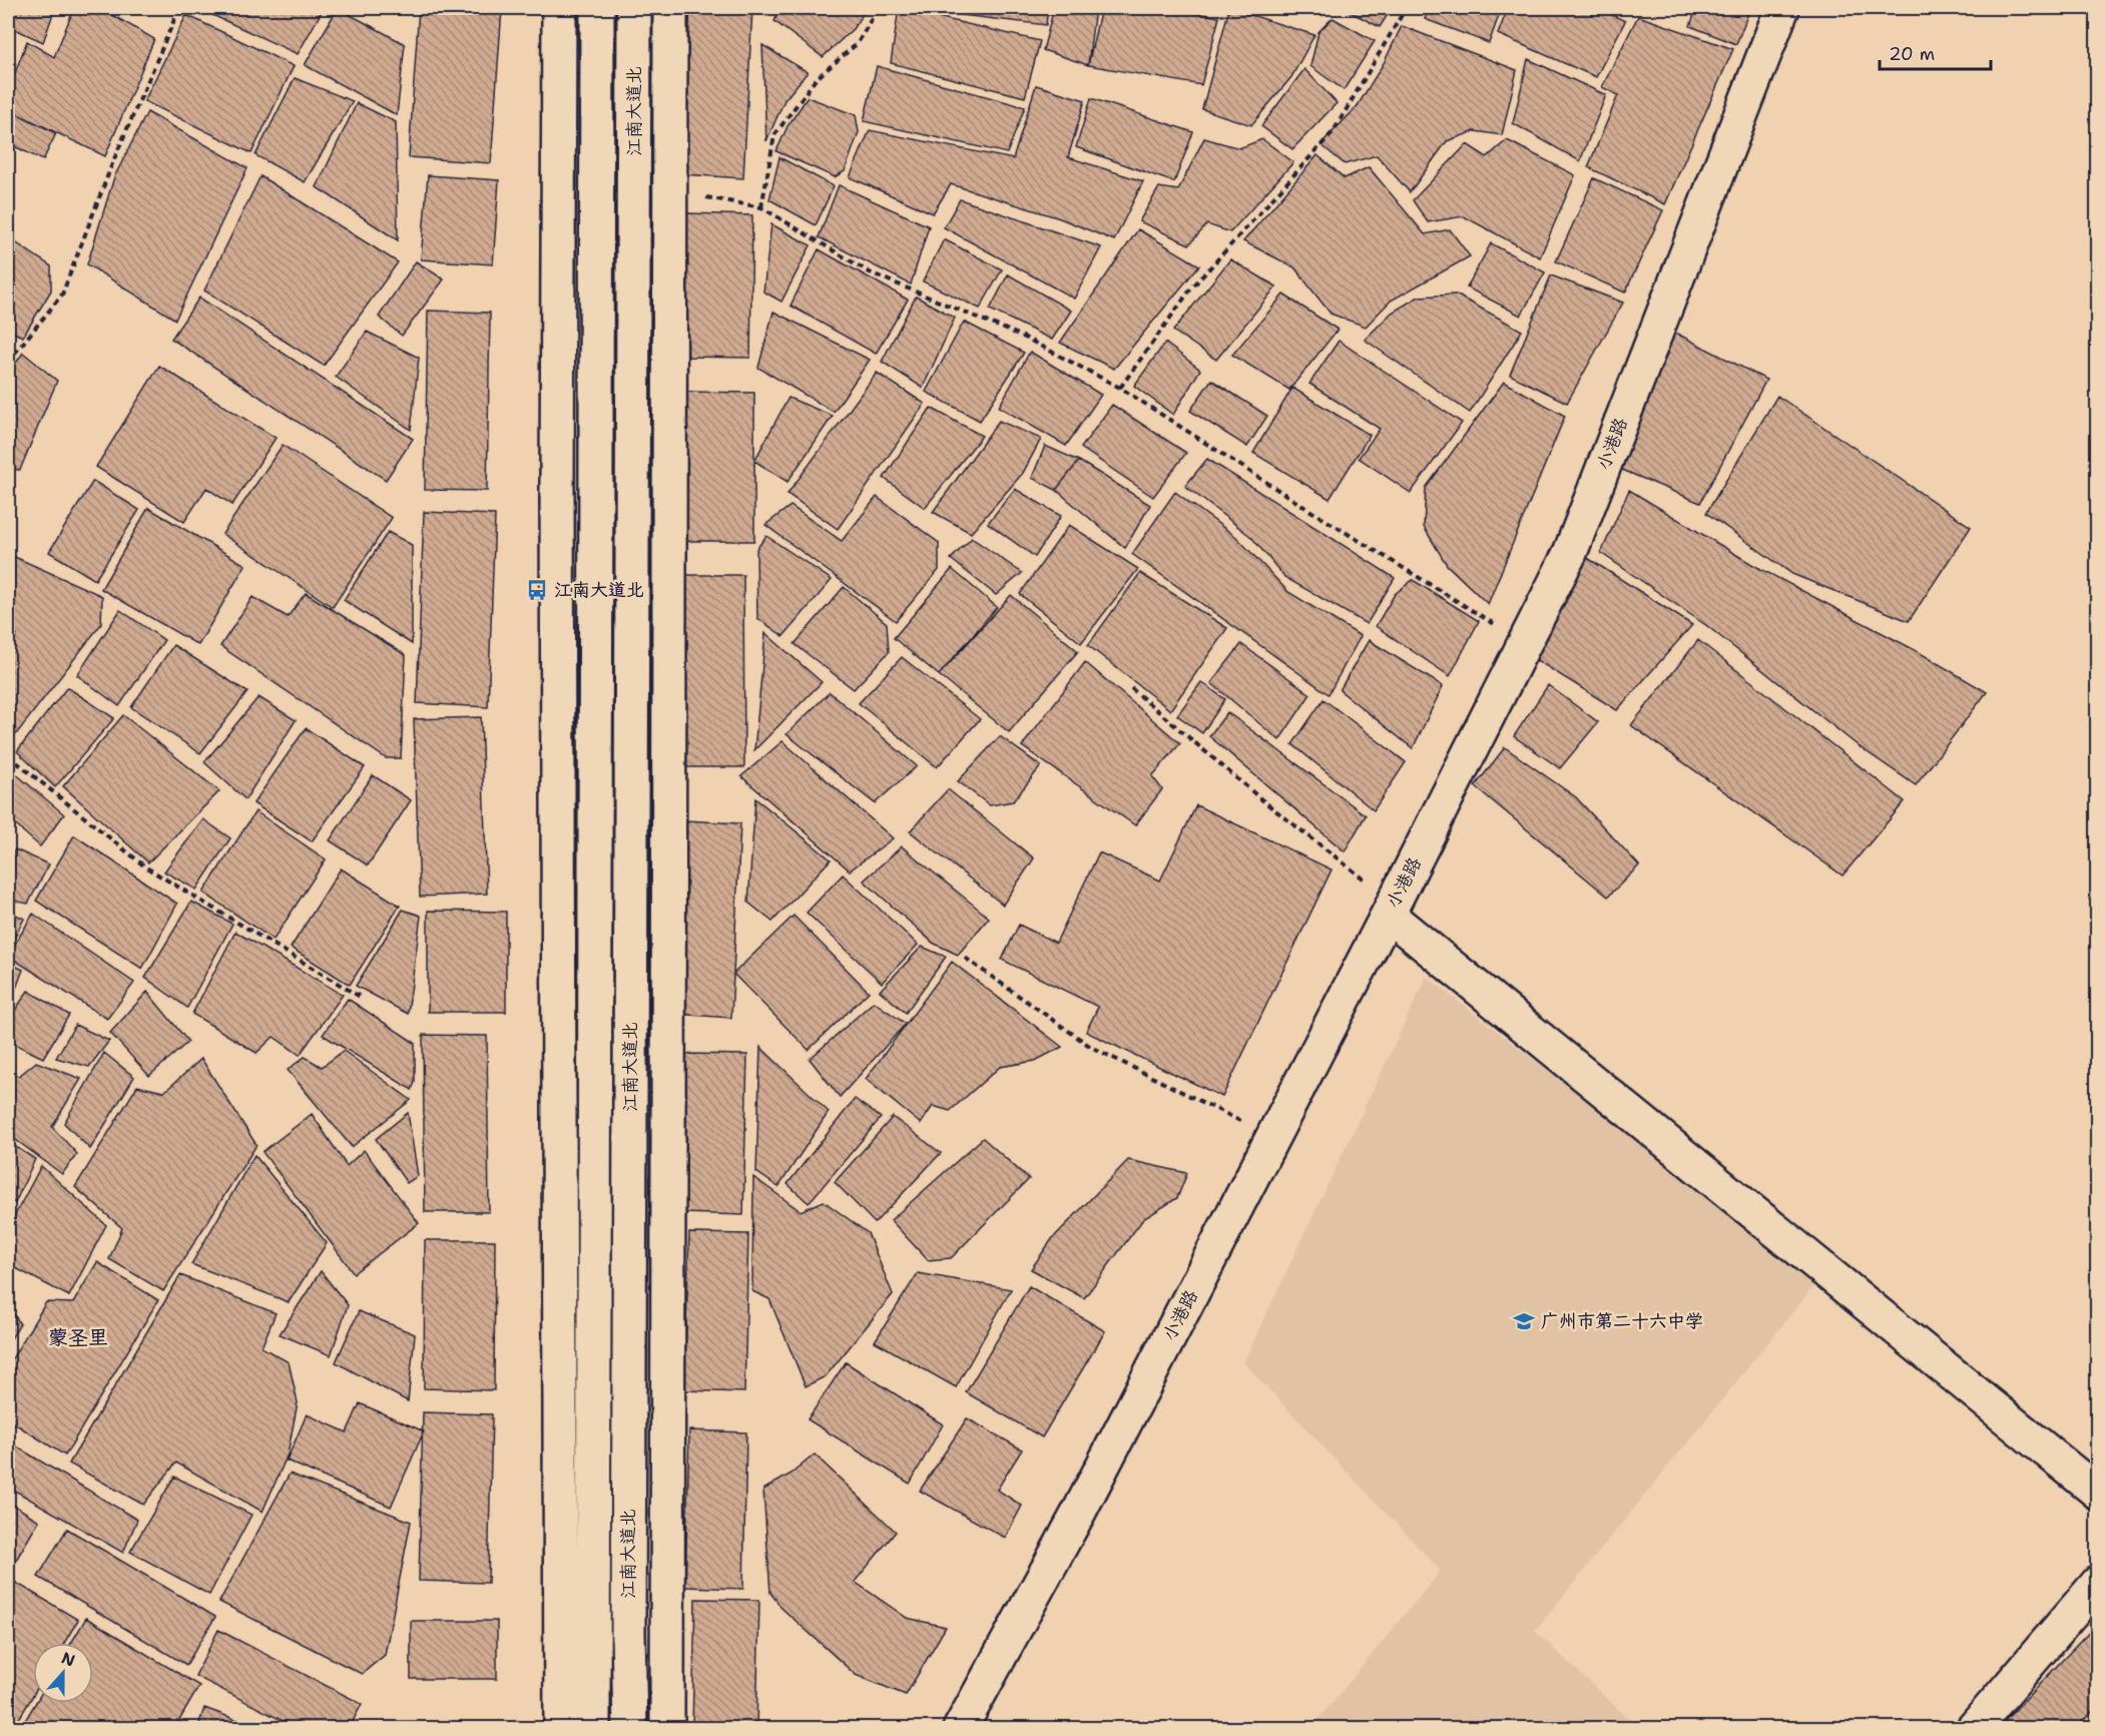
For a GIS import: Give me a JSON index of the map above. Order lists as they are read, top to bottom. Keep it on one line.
{"streets":{"main road":["江南大道北","小港路"]},"districts":["蒙圣里"],"places":{"bus stop":["江南大道北"],"school or university":["广州市第二十六中学"]},"scale_bar":"20 m","north":"top"}
